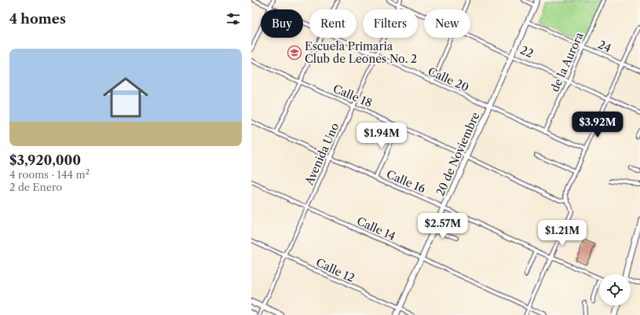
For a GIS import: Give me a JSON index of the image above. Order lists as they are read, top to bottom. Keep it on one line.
{"streets":{"main road":["20 de Noviembre"],"street":["24","22","de la Aurora","Calle 20","Calle 18","Avenida Uno","Calle 16","Calle 14","Calle 12"]},"crossings":[["24","de la Aurora"],["24","20 de Noviembre"],["22","de la Aurora"],["22","Avenida Uno"],["22","20 de Noviembre"],["de la Aurora","Calle 20"],["Calle 20","Avenida Uno"],["Calle 20","20 de Noviembre"],["Calle 18","Avenida Uno"],["Calle 18","20 de Noviembre"],["Avenida Uno","Calle 16"],["Avenida Uno","Calle 14"],["Avenida Uno","Calle 12"],["20 de Noviembre","Calle 16"],["20 de Noviembre","Calle 14"],["20 de Noviembre","Calle 12"]],"places":{"school or university":["Escuela Primaria Club de Leones No. 2"]},"page":{"heading":"4 homes","chip":["Buy","Rent","Filters","New"],"list":[{"name":"$3,920,000","note":"4 rooms · 144 m² · 2 de Enero"}],"price":["$3.92M","$1.94M","$2.57M","$1.21M"]}}
